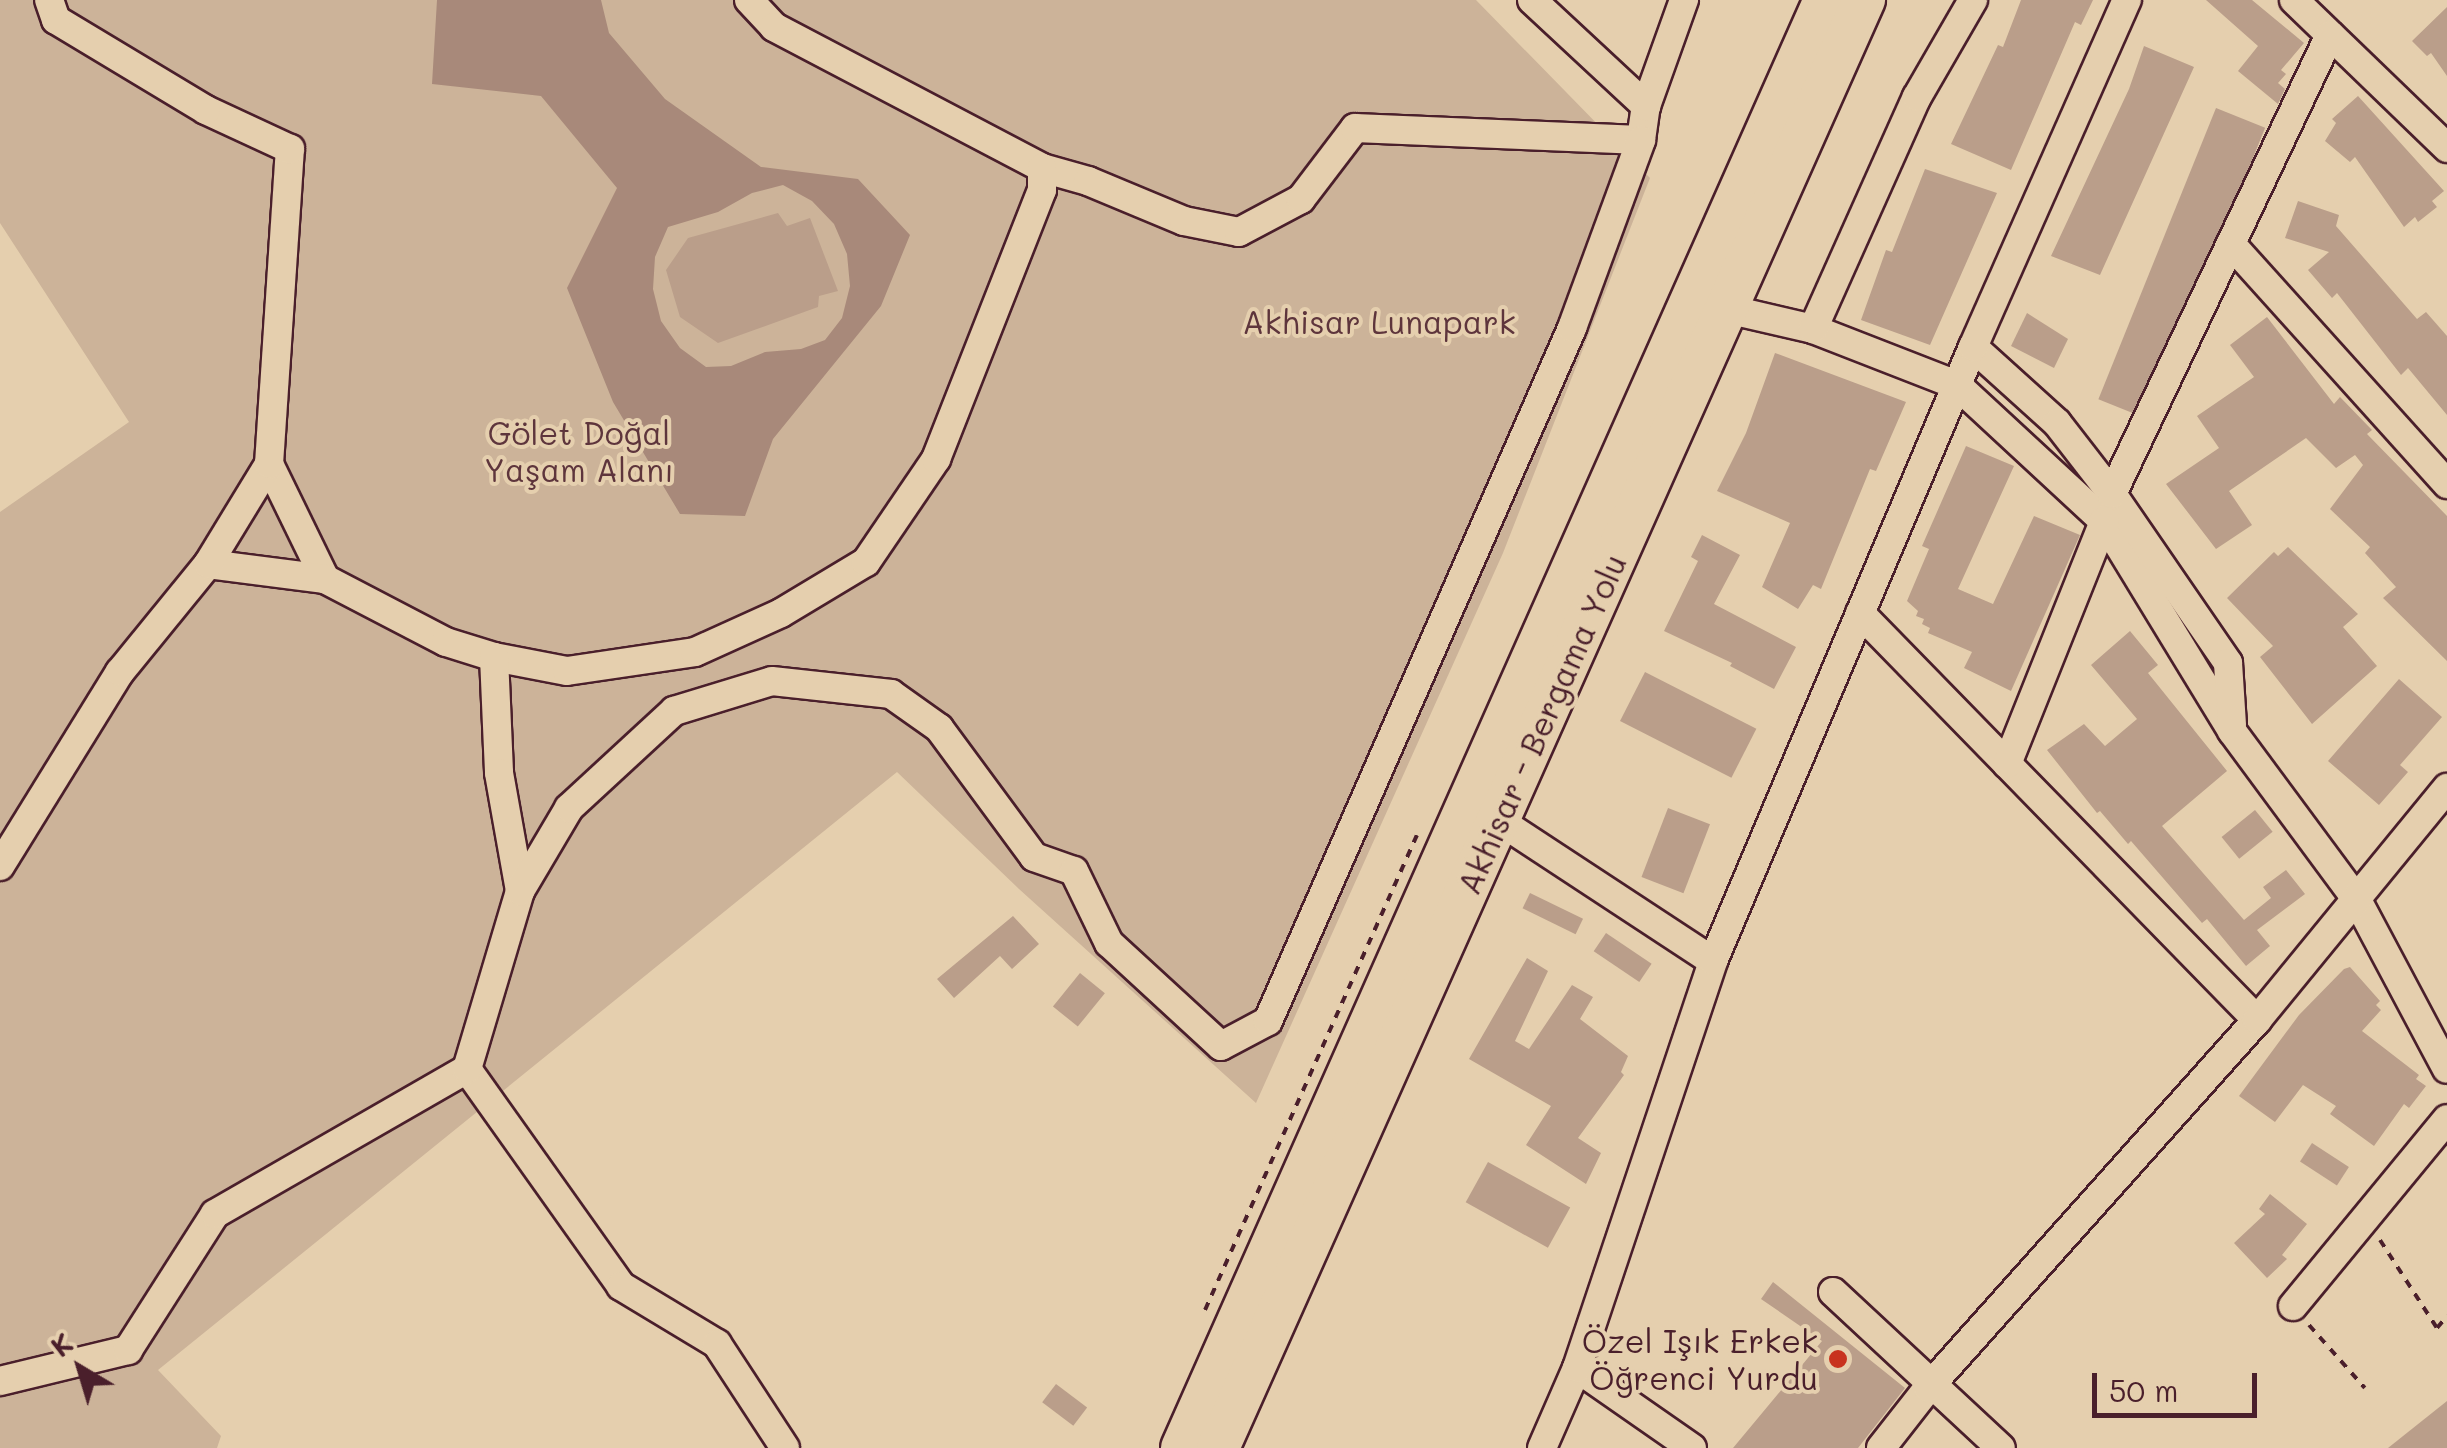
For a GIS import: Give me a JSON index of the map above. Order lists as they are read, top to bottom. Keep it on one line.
{"streets":{"main road":["Akhisar - Bergama Yolu"]},"parks":["Akhisar Lunapark","Gölet Doğal Yaşam Alanı"],"places":["Özel Işık Erkek Öğrenci Yurdu"],"scale_bar":"50 m","north":"top left"}
